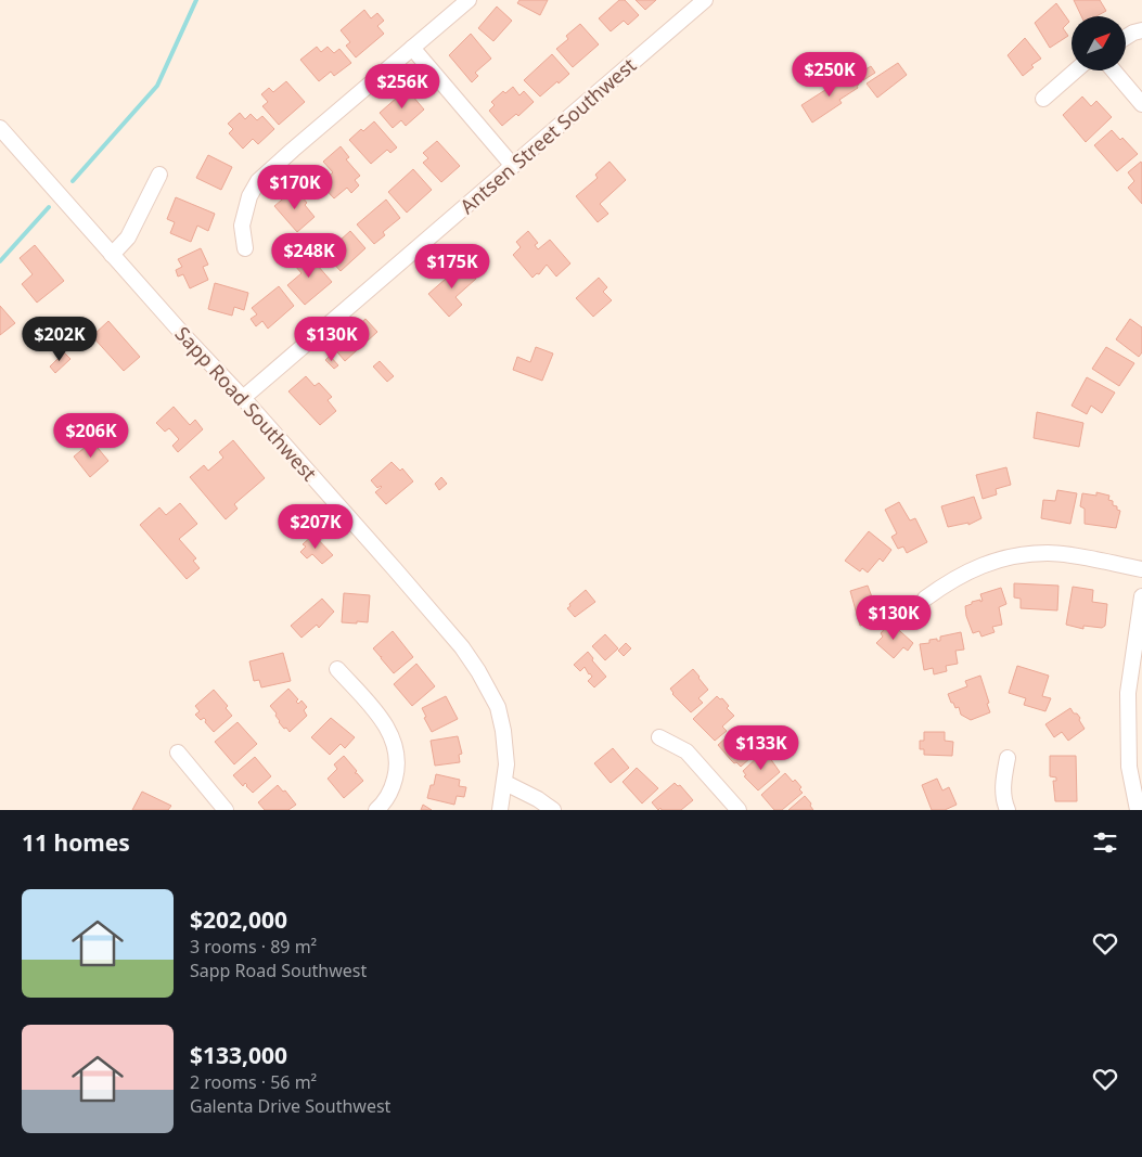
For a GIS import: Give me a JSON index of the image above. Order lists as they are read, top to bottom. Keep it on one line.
{"streets":{"street":["Antsen Street Southwest","Sapp Road Southwest"]},"crossings":[["Antsen Street Southwest","Sapp Road Southwest"]],"north":"top right","page":{"price":["$250K","$256K","$170K","$248K","$175K","$202K","$130K","$206K","$207K","$130K","$133K"],"heading":"11 homes","list":[{"name":"$202,000","note":"3 rooms · 89 m² · Sapp Road Southwest"},{"name":"$133,000","note":"2 rooms · 56 m² · Galenta Drive Southwest"}]}}
